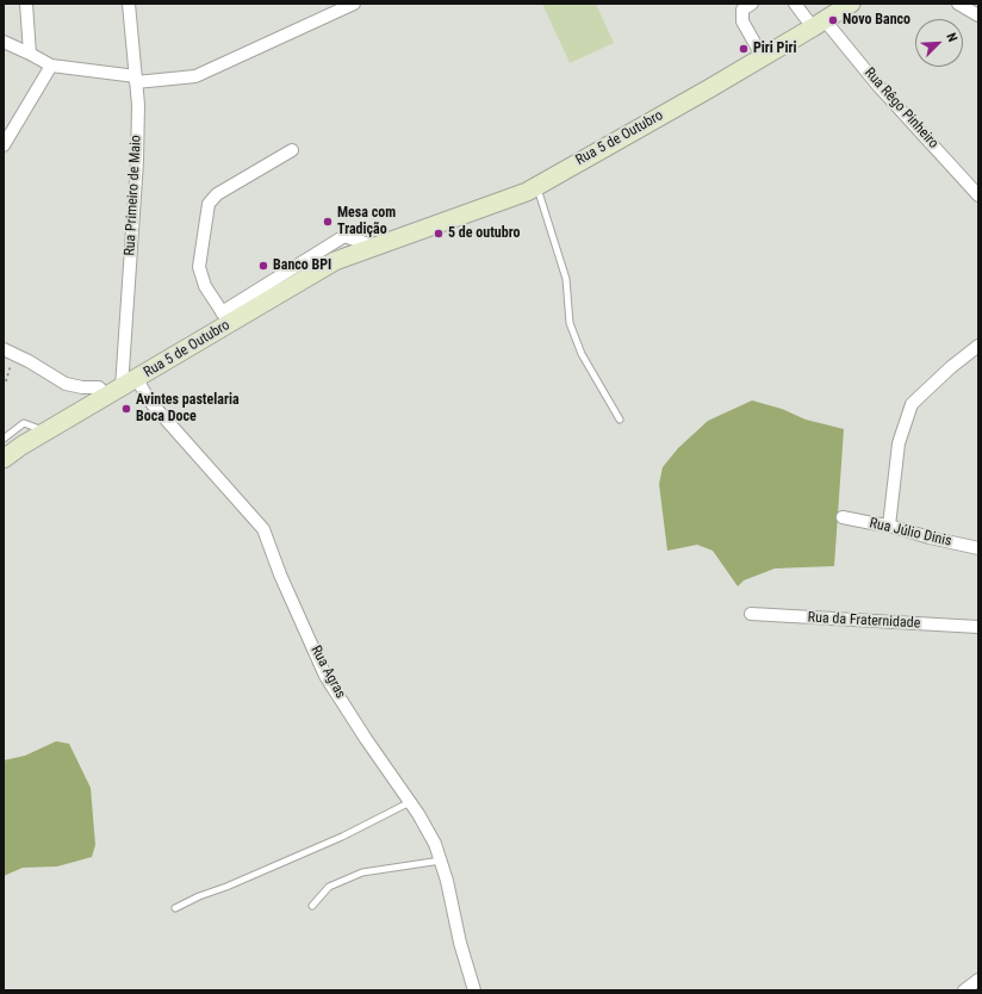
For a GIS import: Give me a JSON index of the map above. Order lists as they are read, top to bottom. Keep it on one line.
{"streets":{"street":["Rua Rêgo Pinheiro","Rua 5 de Outubro","Rua Primeiro de Maio","Rua Júlio Dinis","Rua da Fraternidade","Rua Agras"]},"crossings":[["Rua Rêgo Pinheiro","Rua 5 de Outubro"],["Rua 5 de Outubro","Rua Primeiro de Maio"],["Rua 5 de Outubro","Rua Agras"],["Rua Primeiro de Maio","Rua Agras"]],"places":["Novo Banco","Piri Piri","Mesa com Tradição","5 de outubro","Banco BPI","Avintes pastelaria Boca Doce"],"north":"top right"}
